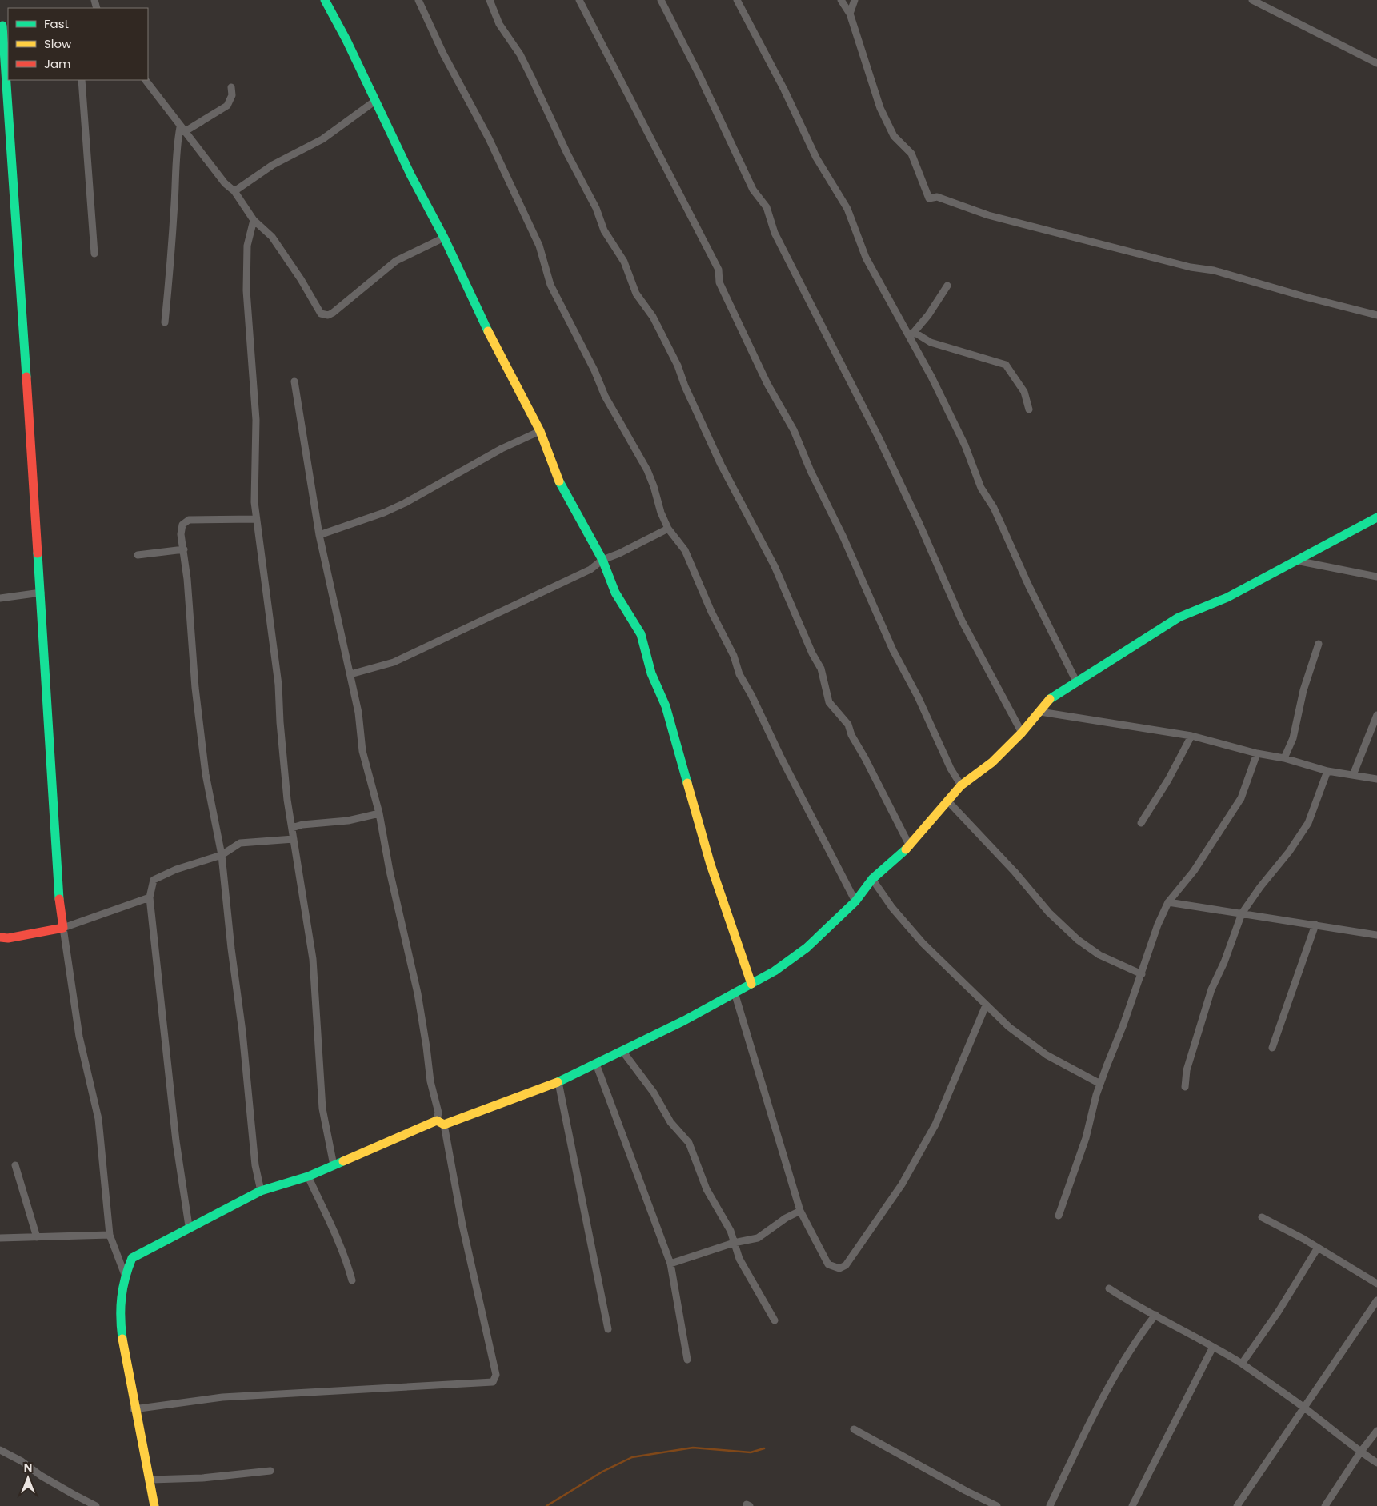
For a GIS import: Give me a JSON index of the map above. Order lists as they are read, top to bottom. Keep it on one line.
{"legend":["Fast","Slow","Jam"],"north":"top"}
